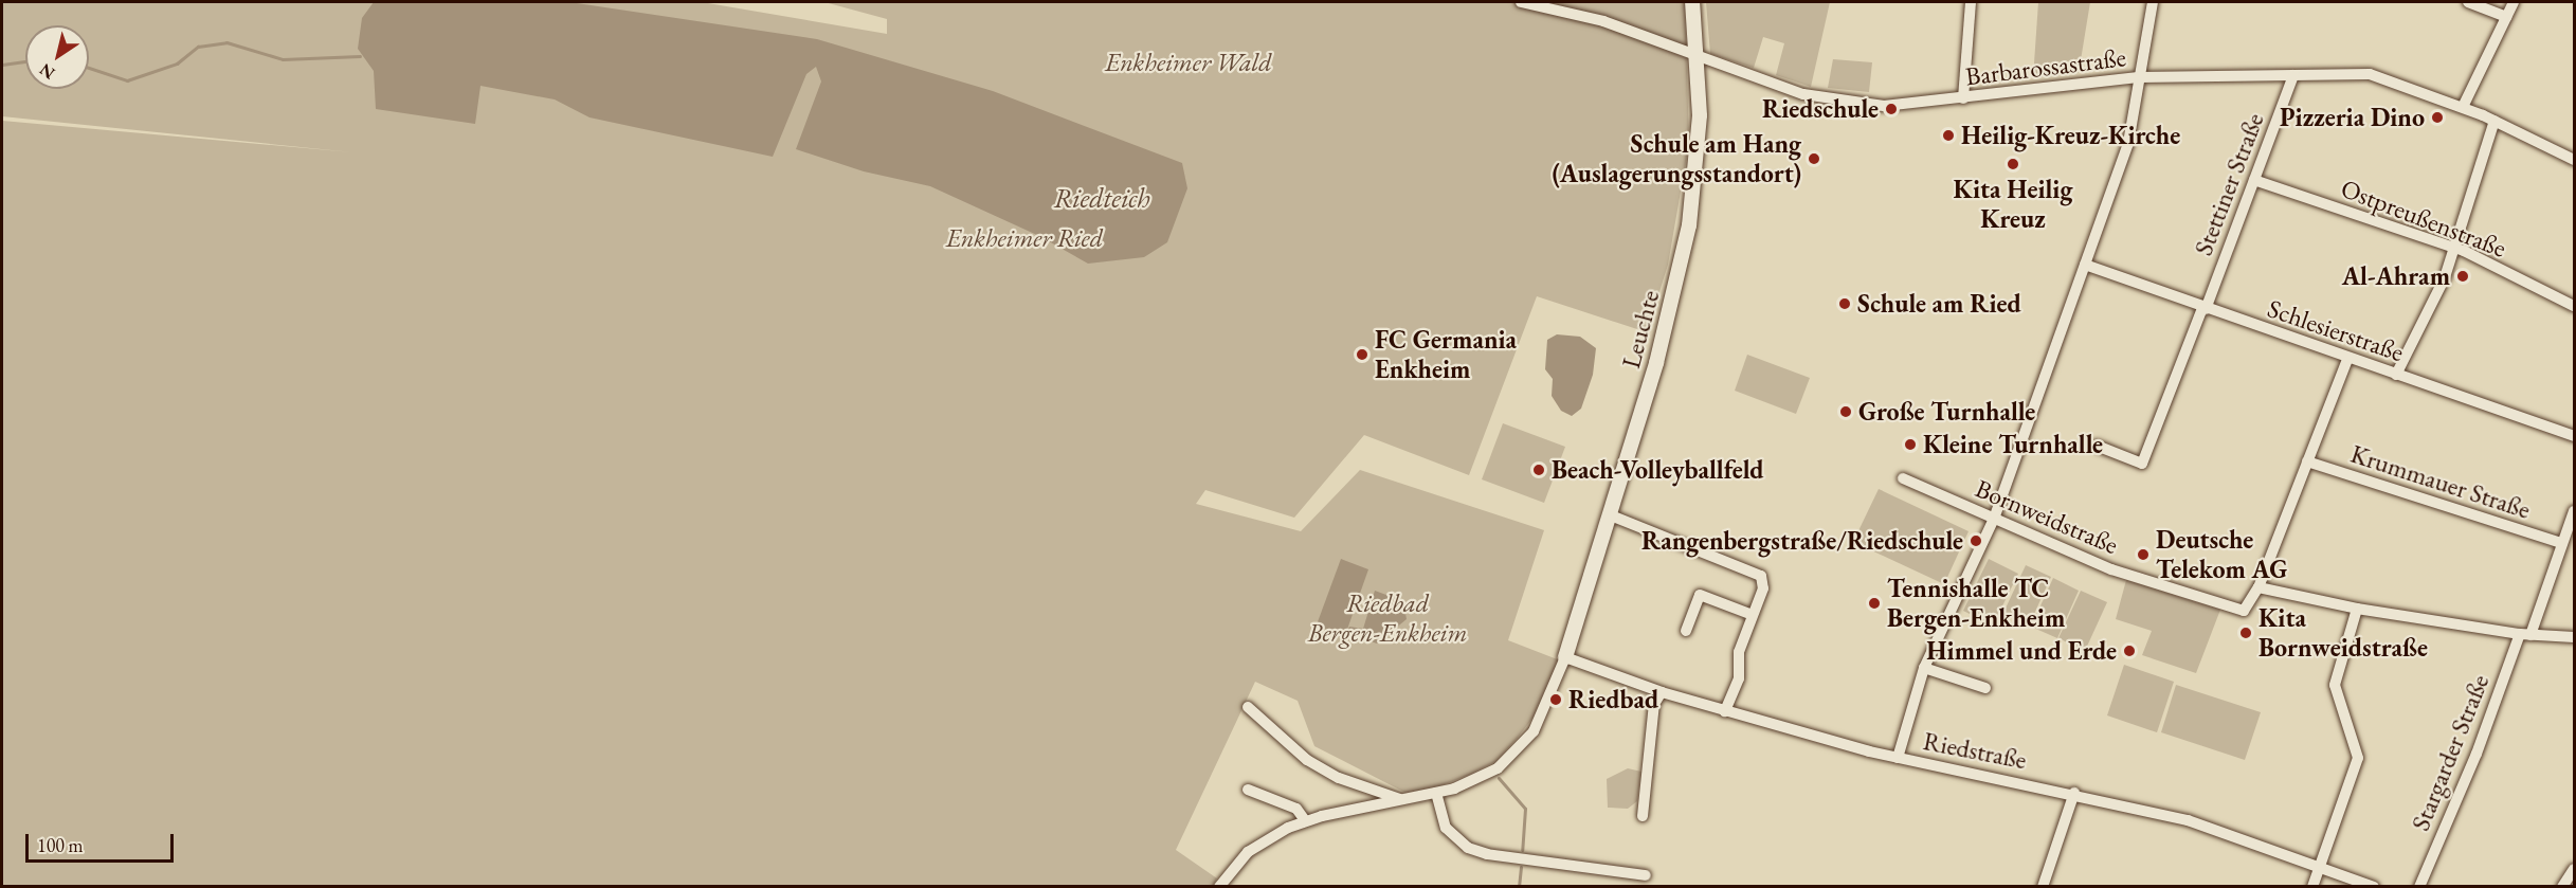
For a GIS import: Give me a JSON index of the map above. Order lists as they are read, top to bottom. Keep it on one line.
{"streets":{"street":["Barbarossastraße","Stettiner Straße","Ostpreußenstraße","Leuchte","Schlesierstraße","Krummauer Straße","Bornweidstraße","Riedstraße","Stargarder Straße"]},"crossings":[["Barbarossastraße","Stettiner Straße"],["Barbarossastraße","Leuchte"],["Stettiner Straße","Ostpreußenstraße"],["Stettiner Straße","Schlesierstraße"],["Leuchte","Riedstraße"],["Krummauer Straße","Stargarder Straße"]],"water":["Riedteich"],"parks":["Enkheimer Wald","Enkheimer Ried","Riedbad Bergen-Enkheim"],"places":["Riedschule","Pizzeria Dino","Heilig-Kreuz-Kirche","Schule am Hang (Auslagerungsstandort)","Kita Heilig Kreuz","Al-Ahram","Schule am Ried","FC Germania Enkheim","Große Turnhalle","Kleine Turnhalle","Beach-Volleyballfeld","Rangenbergstraße/Riedschule","Deutsche Telekom AG","Tennishalle TC Bergen-Enkheim","Kita Bornweidstraße","Himmel und Erde","Riedbad"],"scale_bar":"100 m","north":"bottom left"}
